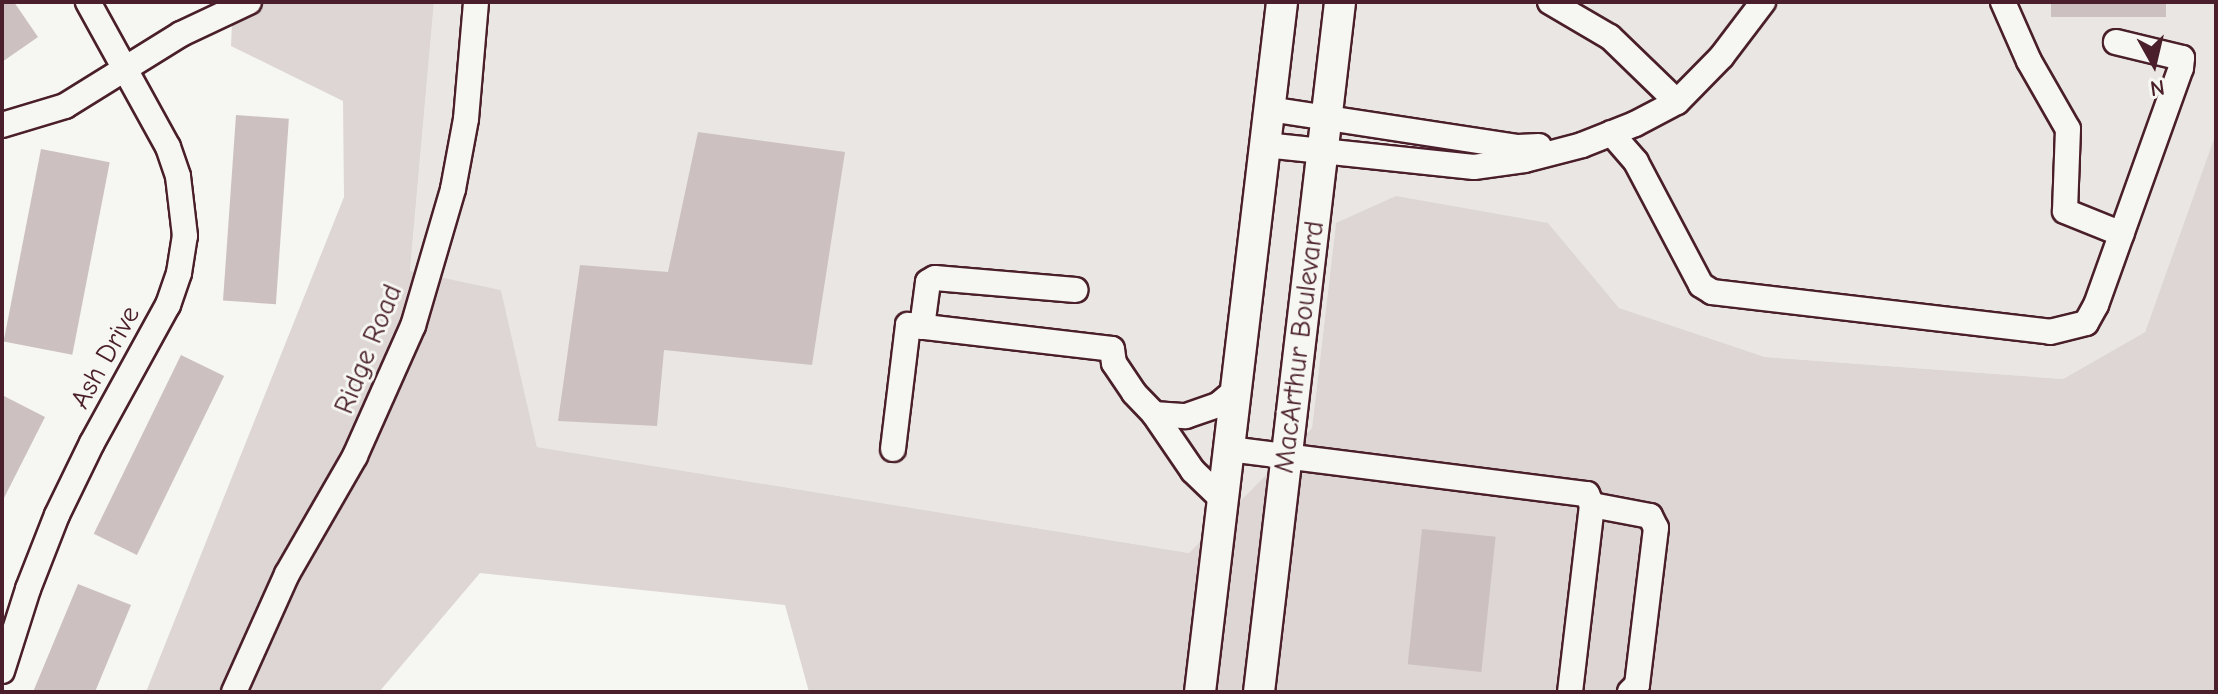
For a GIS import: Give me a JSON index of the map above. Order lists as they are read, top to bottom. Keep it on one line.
{"streets":{"main road":["MacArthur Boulevard"],"street":["Ridge Road","Ash Drive"]},"north":"bottom"}
